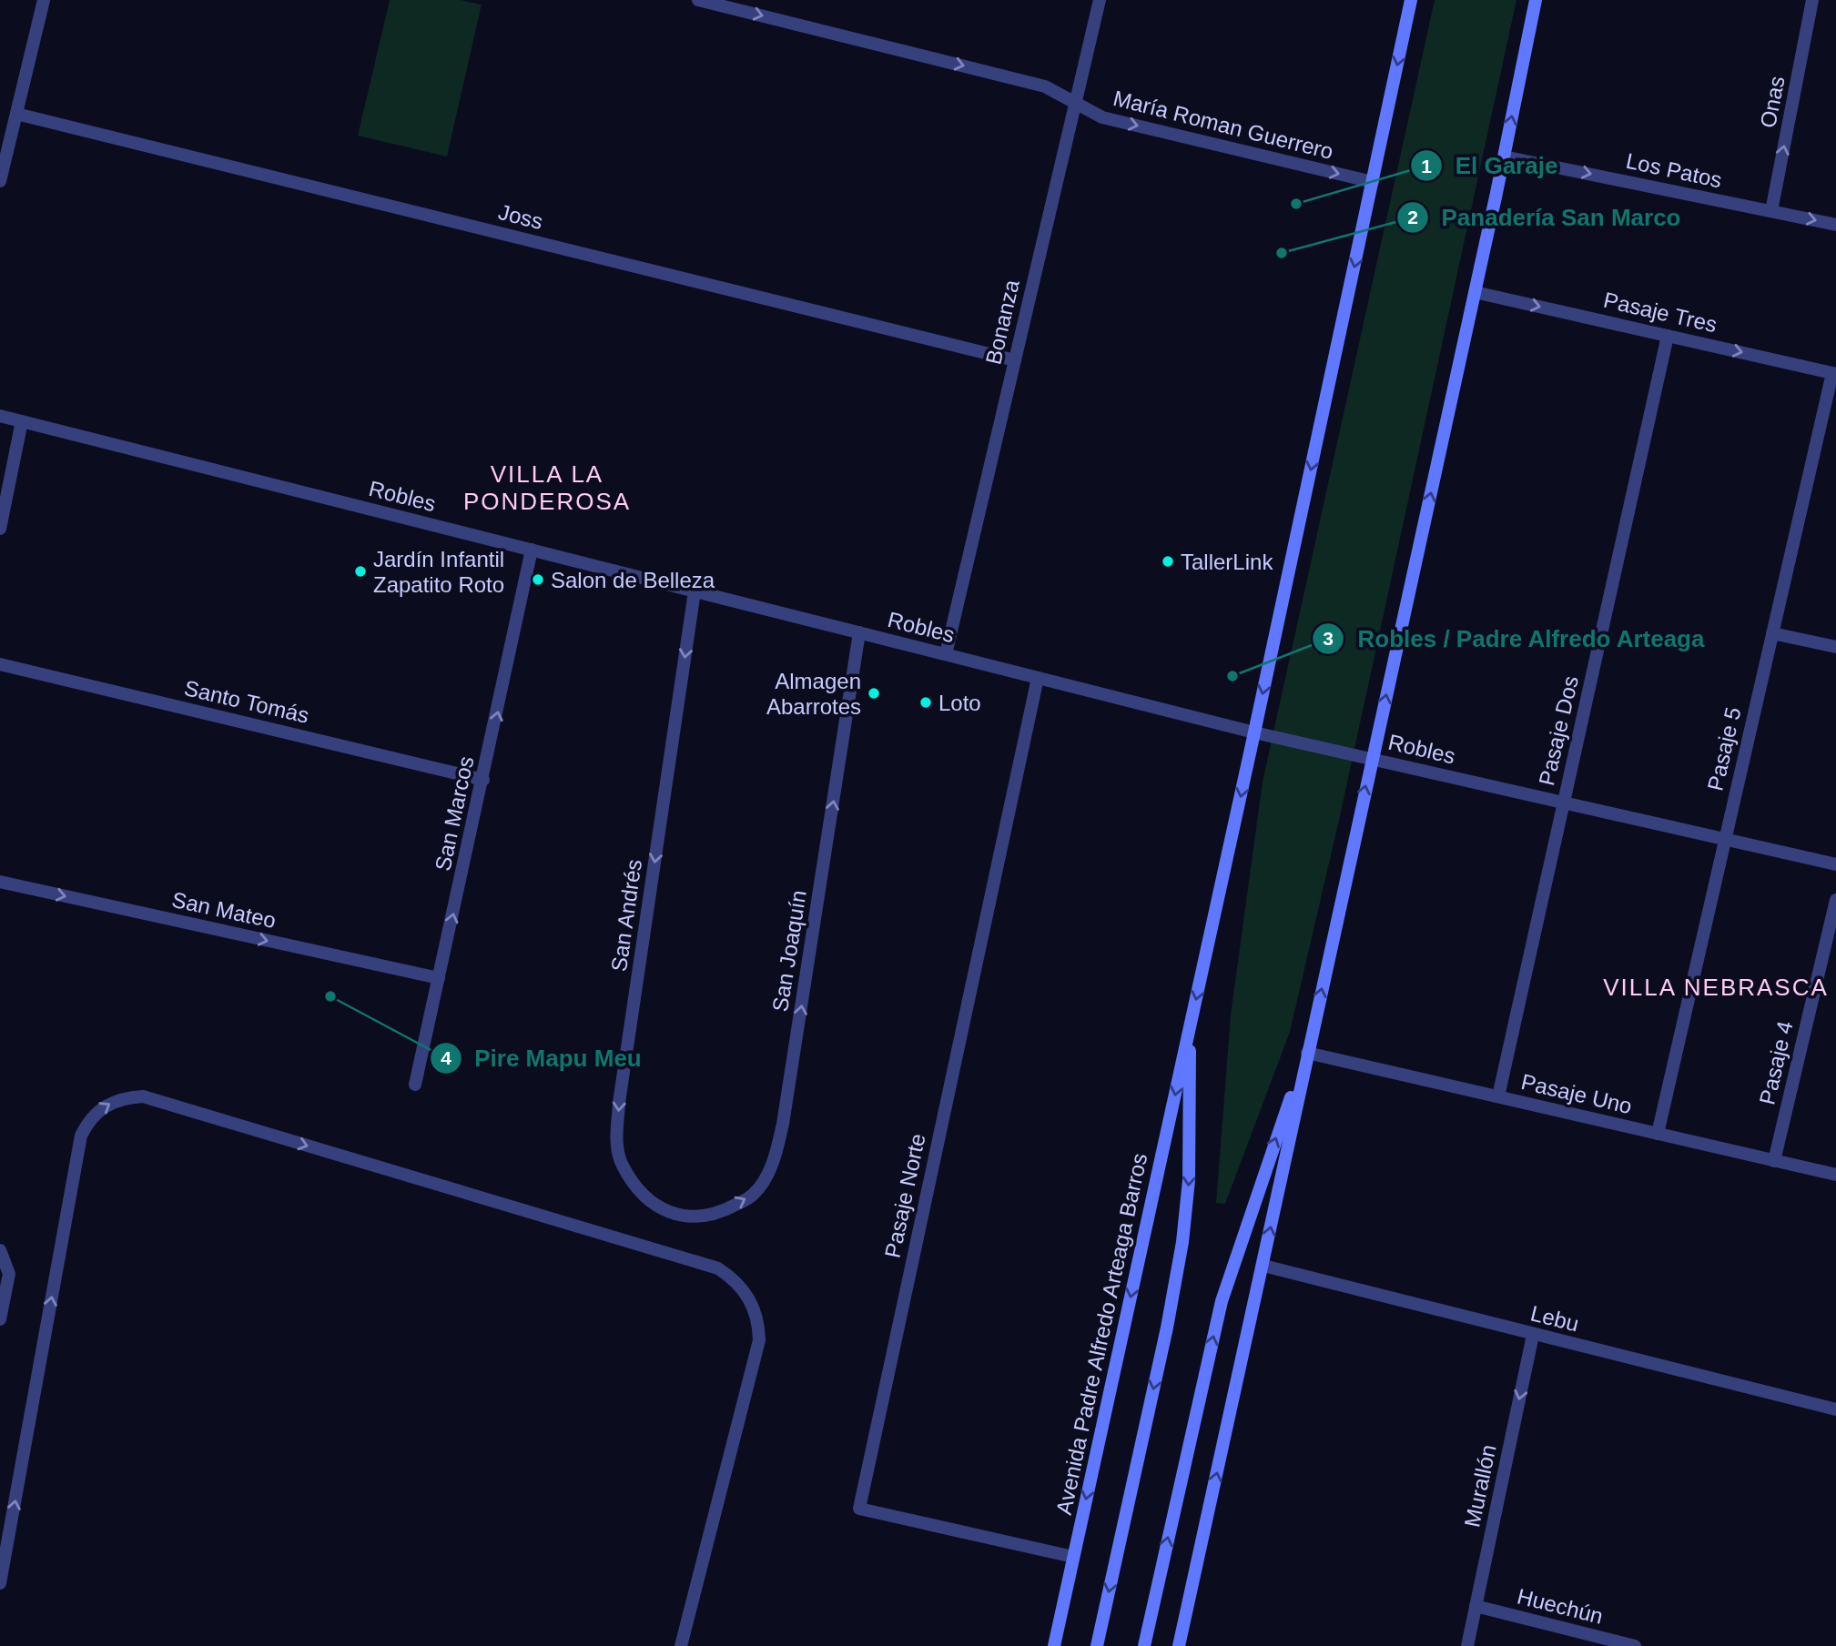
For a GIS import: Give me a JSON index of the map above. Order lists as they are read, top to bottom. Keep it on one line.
{"streets":{"main road":["Avenida Padre Alfredo Arteaga Barros"],"street":["Onas","María Roman Guerrero","Los Patos","Joss","Pasaje Tres","Bonanza","Robles","Santo Tomás","Pasaje Dos","Pasaje 5","San Marcos","San Mateo","San Andrés","San Joaquín","Pasaje 4","Pasaje Uno","Pasaje Norte","Lebu","Murallón","Huechún"]},"crossings":[["Onas","Los Patos"],["María Roman Guerrero","Bonanza"],["María Roman Guerrero","Avenida Padre Alfredo Arteaga Barros"],["Joss","Bonanza"],["Pasaje Tres","Pasaje Dos"],["Pasaje Tres","Pasaje 5"],["Bonanza","Robles"],["Robles","Pasaje Dos"],["Robles","Pasaje 5"],["Robles","San Marcos"],["Robles","San Andrés"],["Robles","San Joaquín"],["Robles","Pasaje Norte"],["Robles","Avenida Padre Alfredo Arteaga Barros"],["Santo Tomás","San Marcos"],["Pasaje Dos","Pasaje Uno"],["Pasaje 5","Pasaje Uno"],["San Marcos","San Mateo"],["San Andrés","San Joaquín"],["Pasaje 4","Pasaje Uno"],["Pasaje Norte","Avenida Padre Alfredo Arteaga Barros"],["Lebu","Murallón"],["Murallón","Huechún"]],"one_way":["Onas","María Roman Guerrero","Los Patos","Pasaje Tres","San Marcos","San Mateo","San Andrés","San Joaquín","Murallón"],"districts":["VILLA LA PONDEROSA","VILLA NEBRASCA"],"places":["El Garaje","Panadería San Marco","TallerLink","Jardín Infantil Zapatito Roto","Salon de Belleza","Robles / Padre Alfredo Arteaga","Almagen Abarrotes","Loto","Pire Mapu Meu"]}
